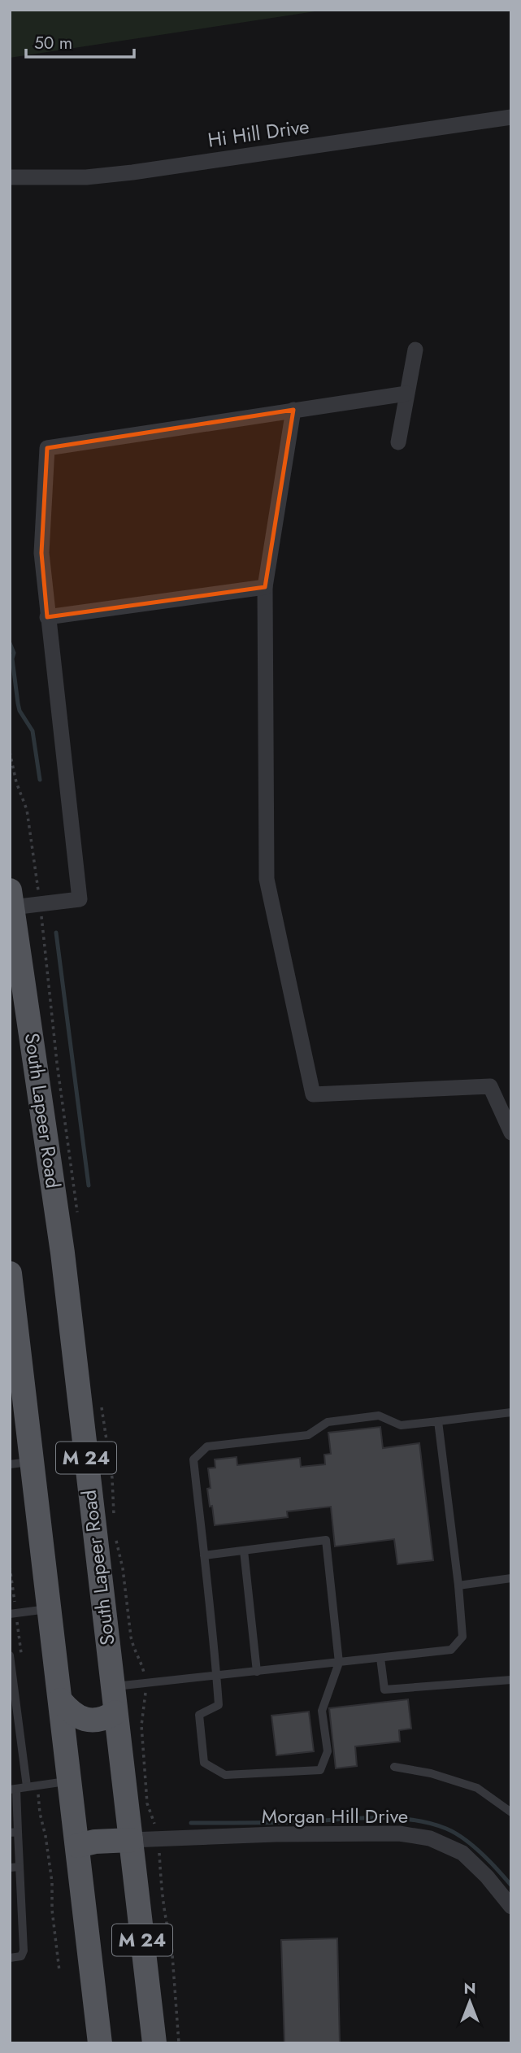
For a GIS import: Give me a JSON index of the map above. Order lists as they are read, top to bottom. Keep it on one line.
{"streets":{"main road":["South Lapeer Road","M 24"],"street":["Hi Hill Drive","Morgan Hill Drive"]},"crossings":[["South Lapeer Road","Morgan Hill Drive"]],"scale_bar":"50 m","north":"top"}
